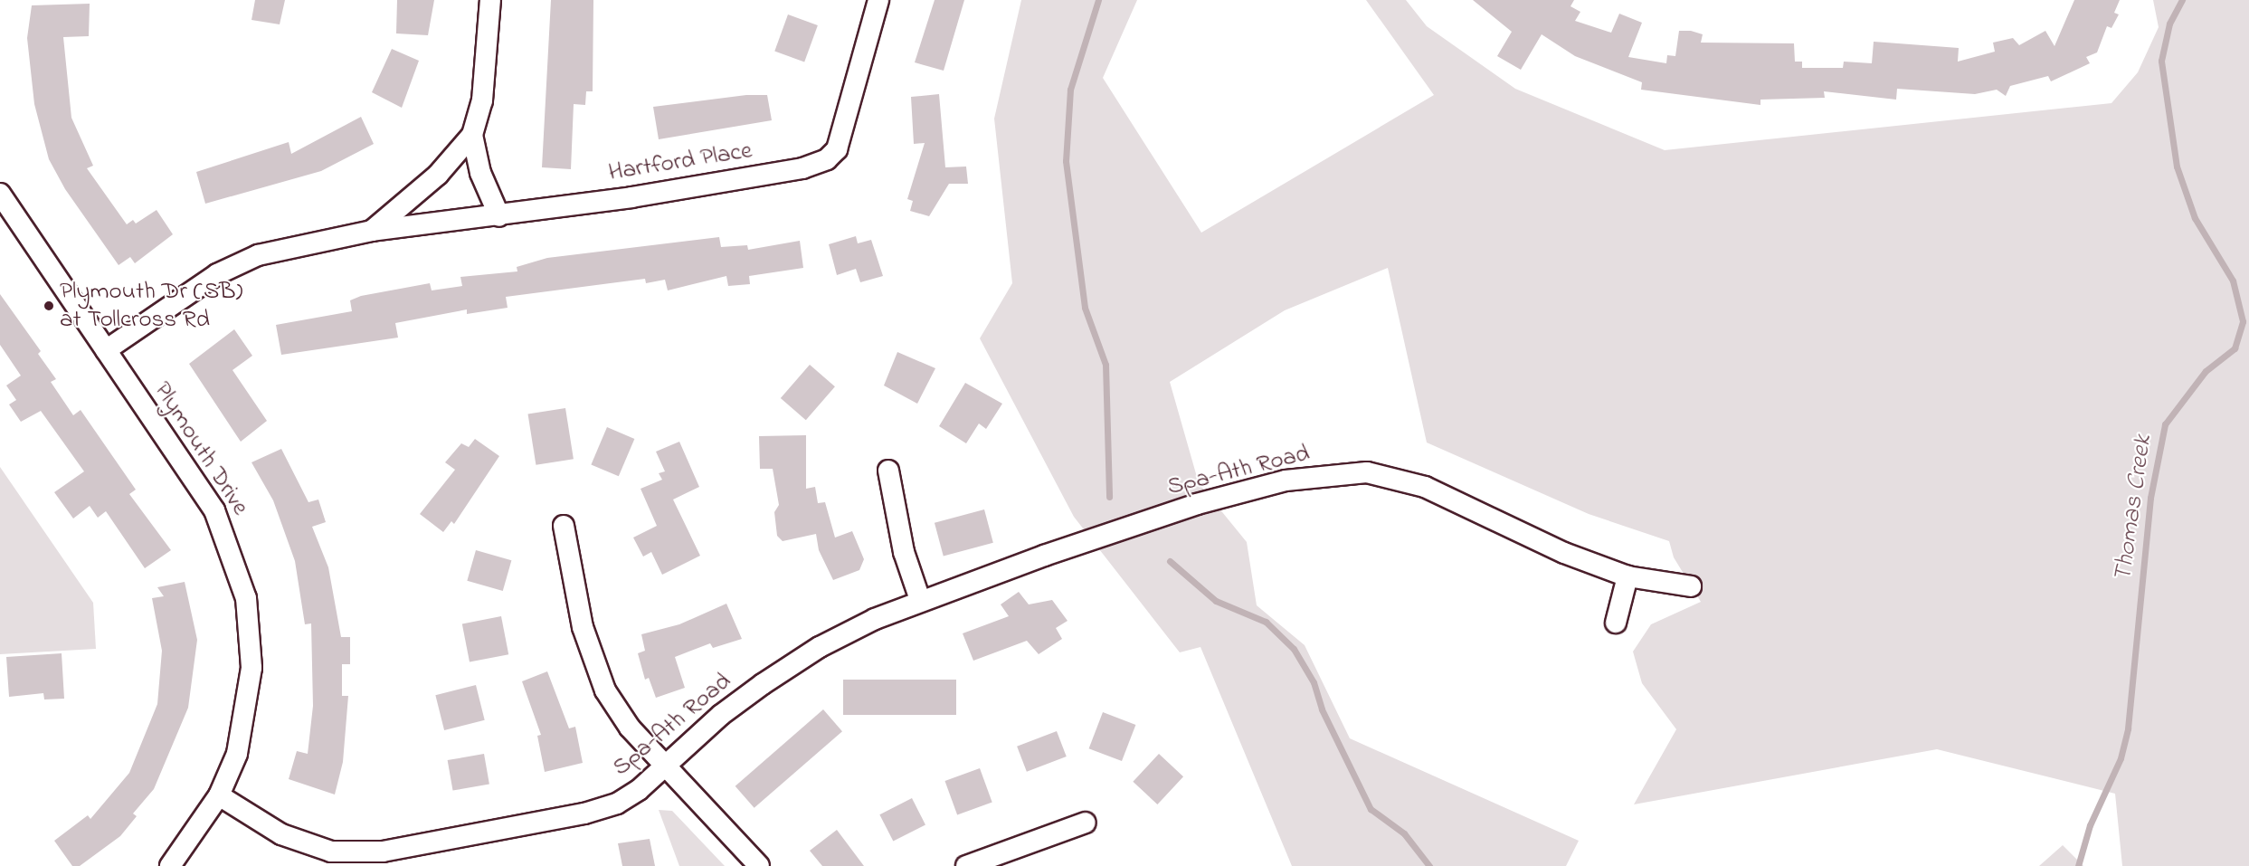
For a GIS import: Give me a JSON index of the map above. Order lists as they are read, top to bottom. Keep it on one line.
{"streets":{"street":["Hartford Place","Plymouth Drive","Spa-Ath Road"]},"crossings":[["Hartford Place","Plymouth Drive"],["Plymouth Drive","Spa-Ath Road"]],"water":["Thomas Creek"],"places":["Plymouth Dr (SB) at Tollcross Rd"]}
